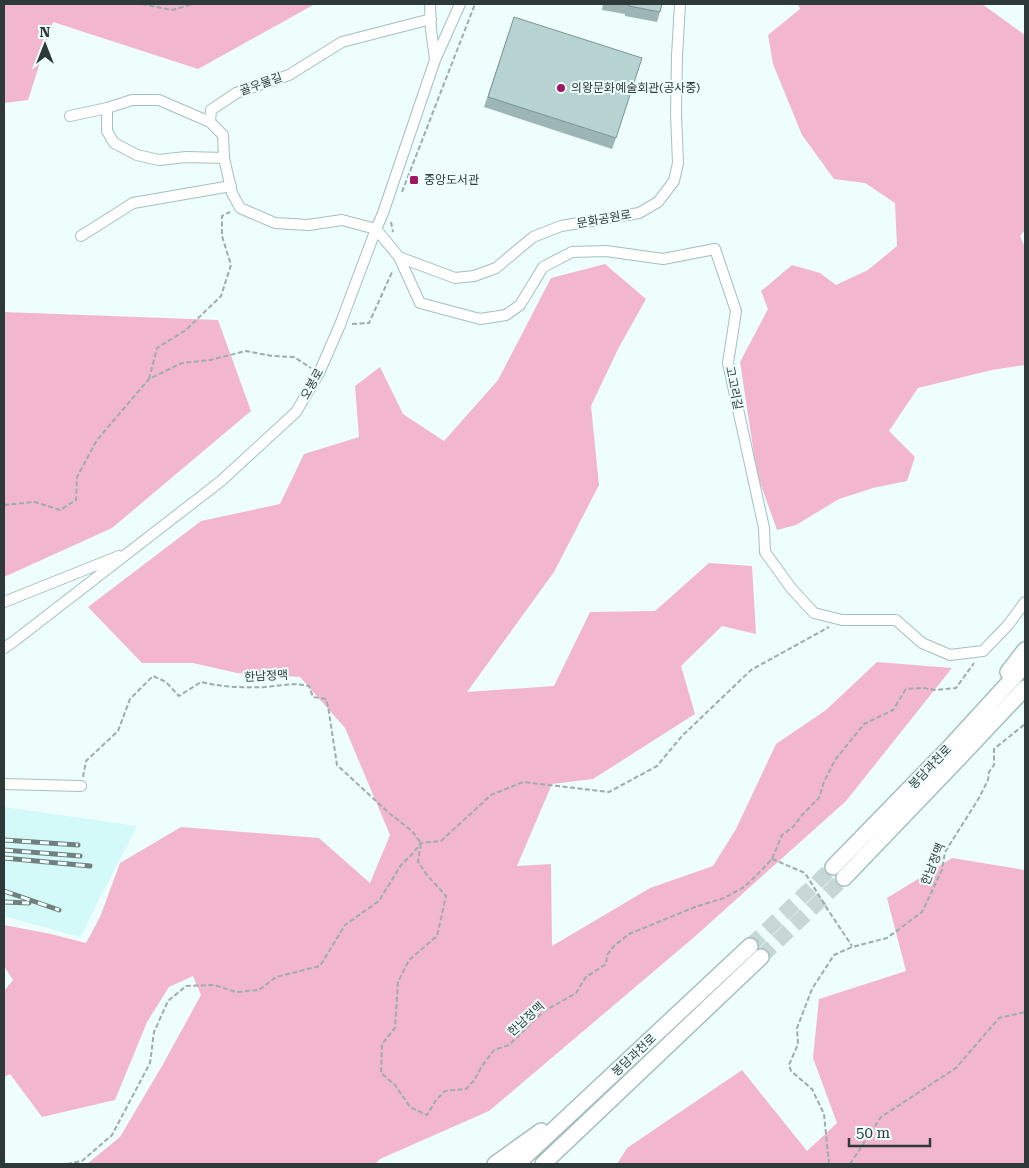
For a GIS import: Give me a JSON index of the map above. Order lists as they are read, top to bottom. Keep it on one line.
{"streets":{"highway":["봉담과천로"],"street":["골우물길","문화공원로","오봉로","고고리길"],"path":["한남정맥"]},"crossings":[["문화공원로","고고리길"],["고고리길","한남정맥"]],"places":{"other":["의왕문화예술회관(공사중)"],"transit":["중앙도서관"]},"scale_bar":"50 m","north":"top"}
